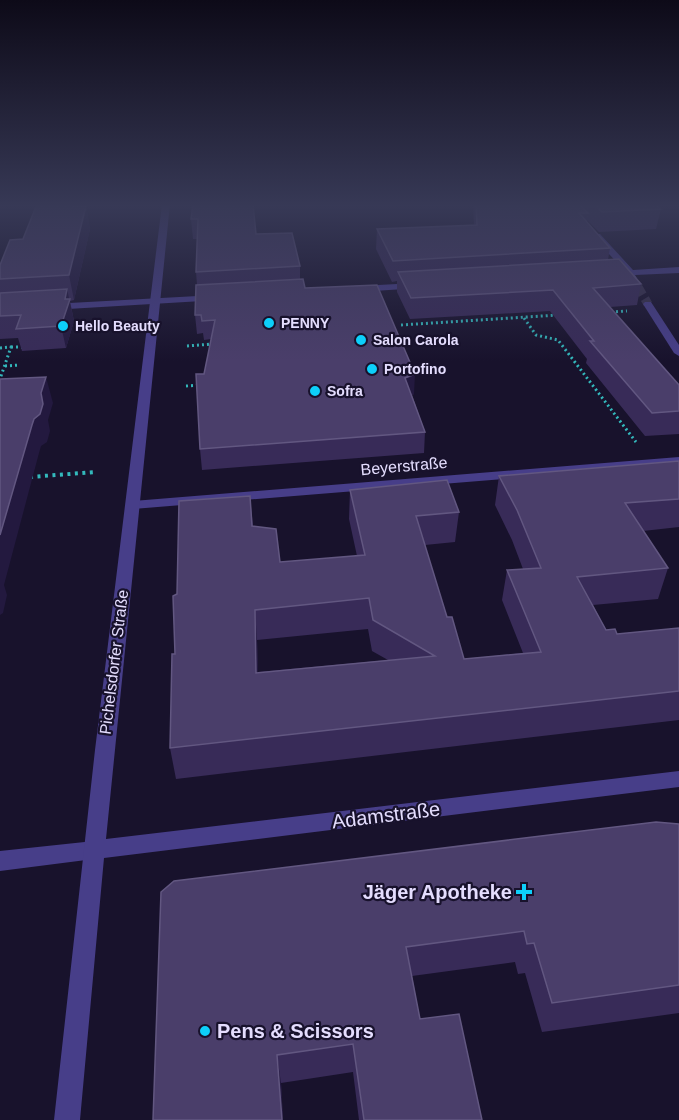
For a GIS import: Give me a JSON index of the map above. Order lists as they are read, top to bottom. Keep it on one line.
{"streets":{"street":["Beyerstraße","Pichelsdorfer Straße","Adamstraße"]},"crossings":[["Beyerstraße","Pichelsdorfer Straße"],["Pichelsdorfer Straße","Adamstraße"]],"places":{"other":["PENNY","Hello Beauty","Salon Carola","Portofino","Sofra","Pens & Scissors"],"health":["Jäger Apotheke"]}}
